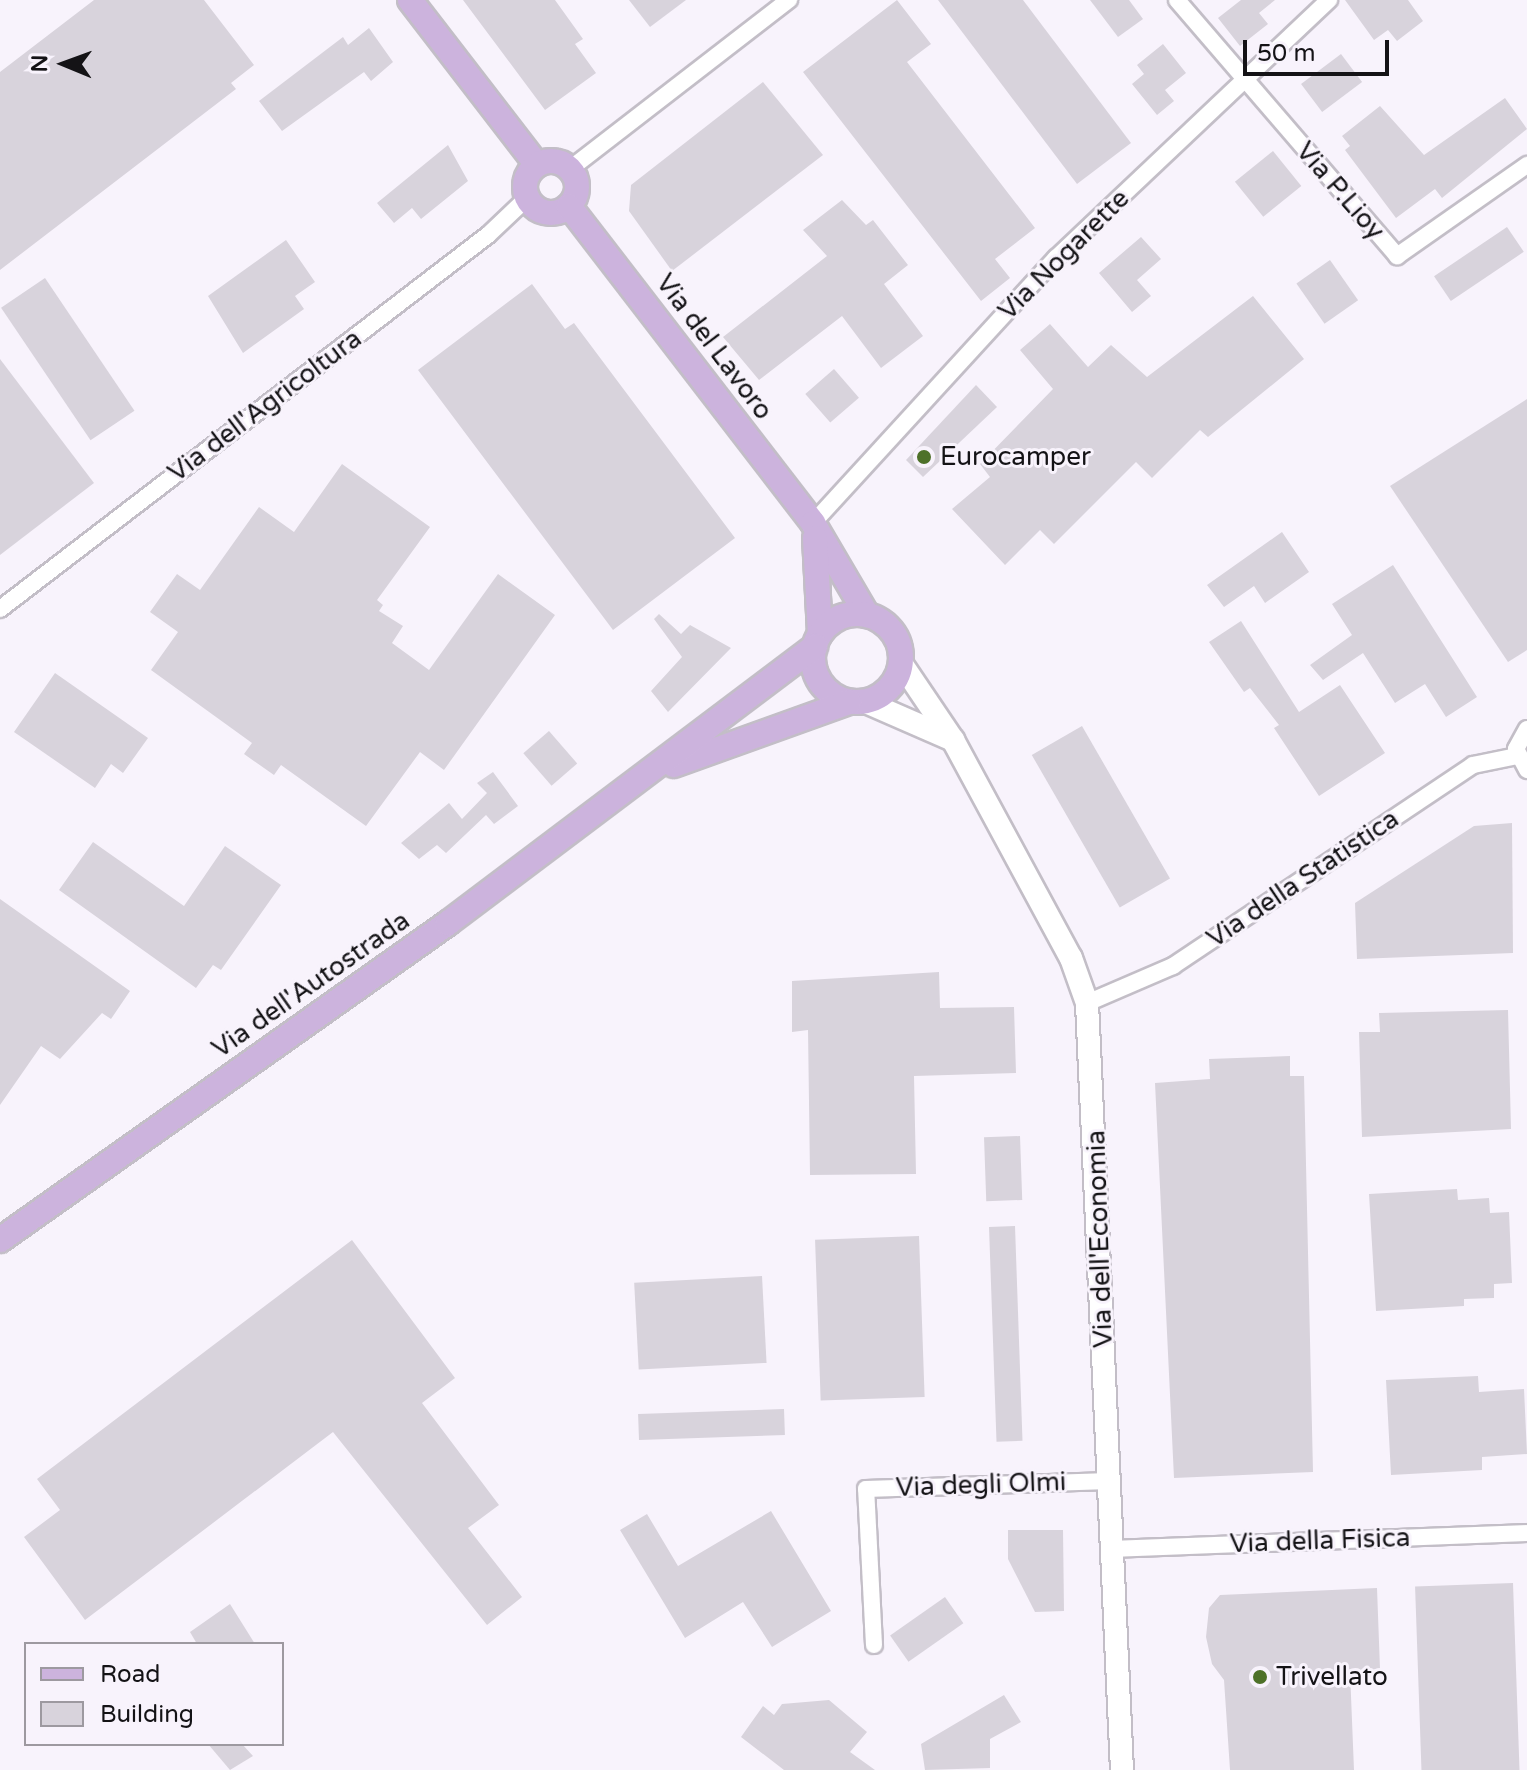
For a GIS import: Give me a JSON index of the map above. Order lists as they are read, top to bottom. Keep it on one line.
{"streets":{"main road":["Via del Lavoro","Via dell'Autostrada","Via dell'Economia"],"street":["Via P.Lioy","Via Nogarette","Via dell'Agricoltura","Via della Statistica","Via degli Olmi","Via della Fisica"]},"crossings":[["Via P.Lioy","Via Nogarette"],["Via Nogarette","Via del Lavoro"],["Via del Lavoro","Via dell'Agricoltura"],["Via del Lavoro","Via dell'Autostrada"],["Via del Lavoro","Via dell'Economia"],["Via della Statistica","Via dell'Economia"],["Via dell'Autostrada","Via dell'Economia"],["Via dell'Economia","Via degli Olmi"],["Via dell'Economia","Via della Fisica"]],"places":["Eurocamper","Trivellato"],"legend":["Road","Building"],"scale_bar":"50 m","north":"left"}
